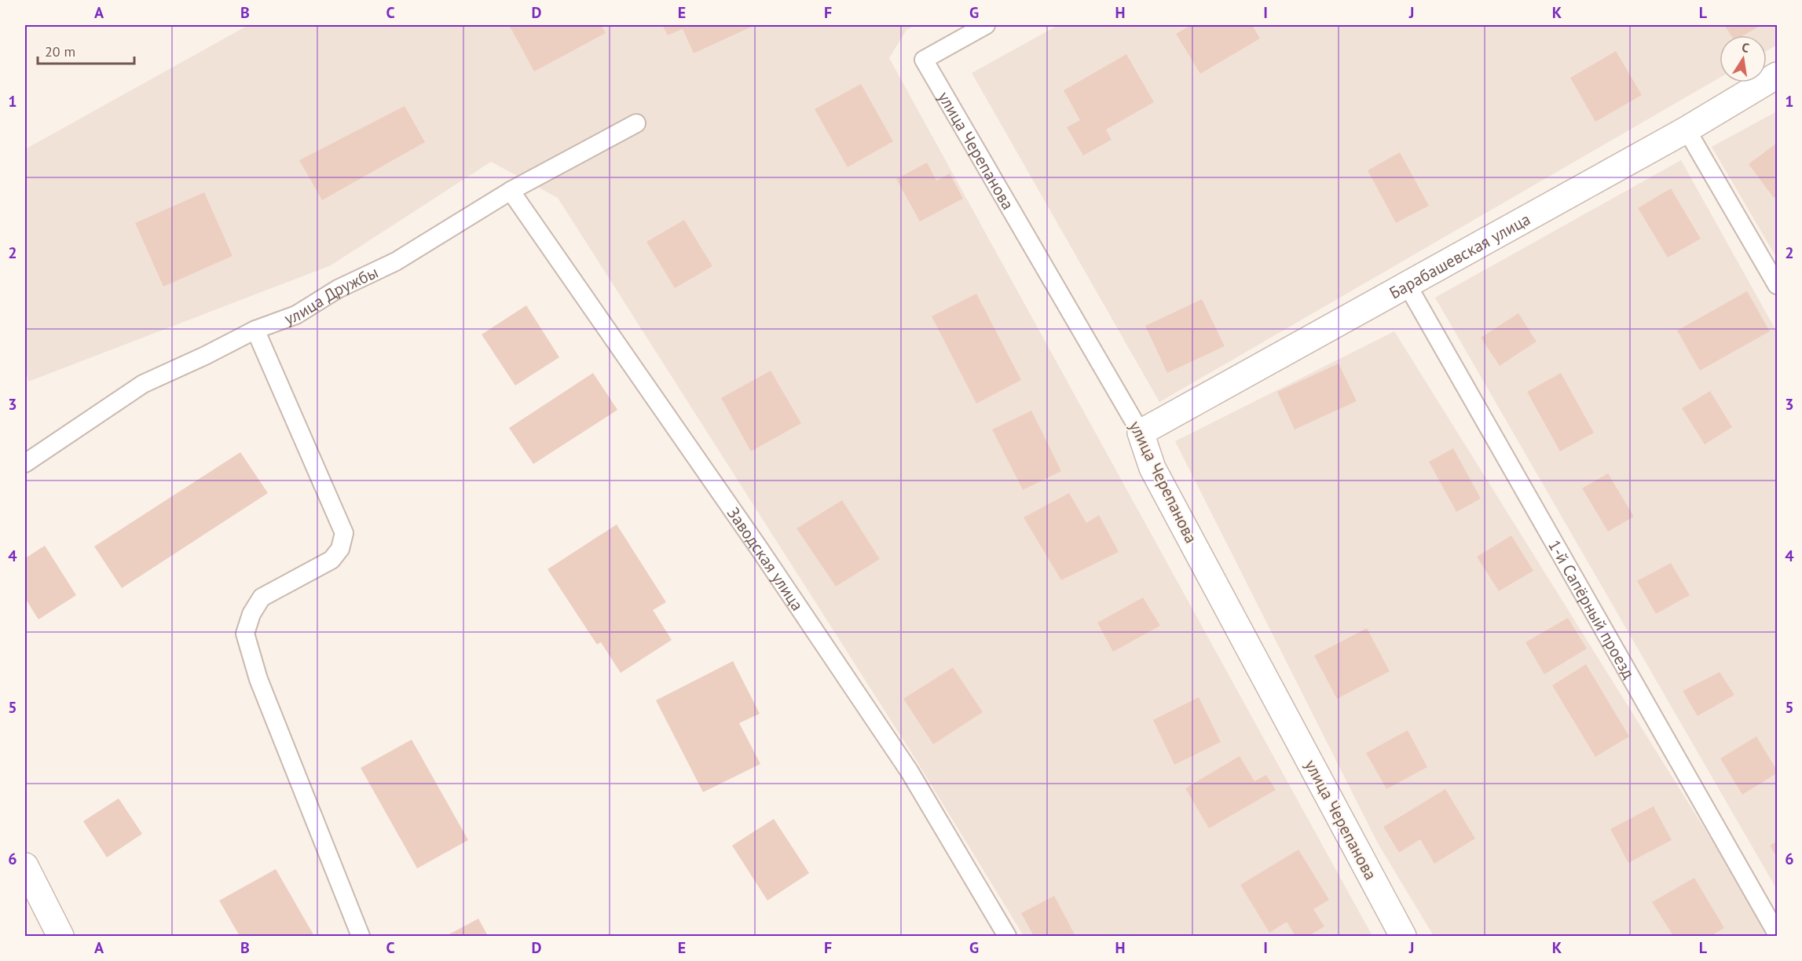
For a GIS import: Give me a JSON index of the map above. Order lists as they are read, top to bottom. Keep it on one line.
{"streets":{"street":["улица Черепанова","Барабашевская улица"],"lane":["улица Дружбы","Заводская улица","1-й Сапёрный проезд"]},"crossings":[["улица Черепанова","Барабашевская улица"],["Барабашевская улица","1-й Сапёрный проезд"],["улица Дружбы","Заводская улица"]],"scale_bar":"20 m","north":"top","grid":{"columns":["A","B","C","D","E","F","G","H","I","J","K","L"],"rows":["1","2","3","4","5","6"]}}
